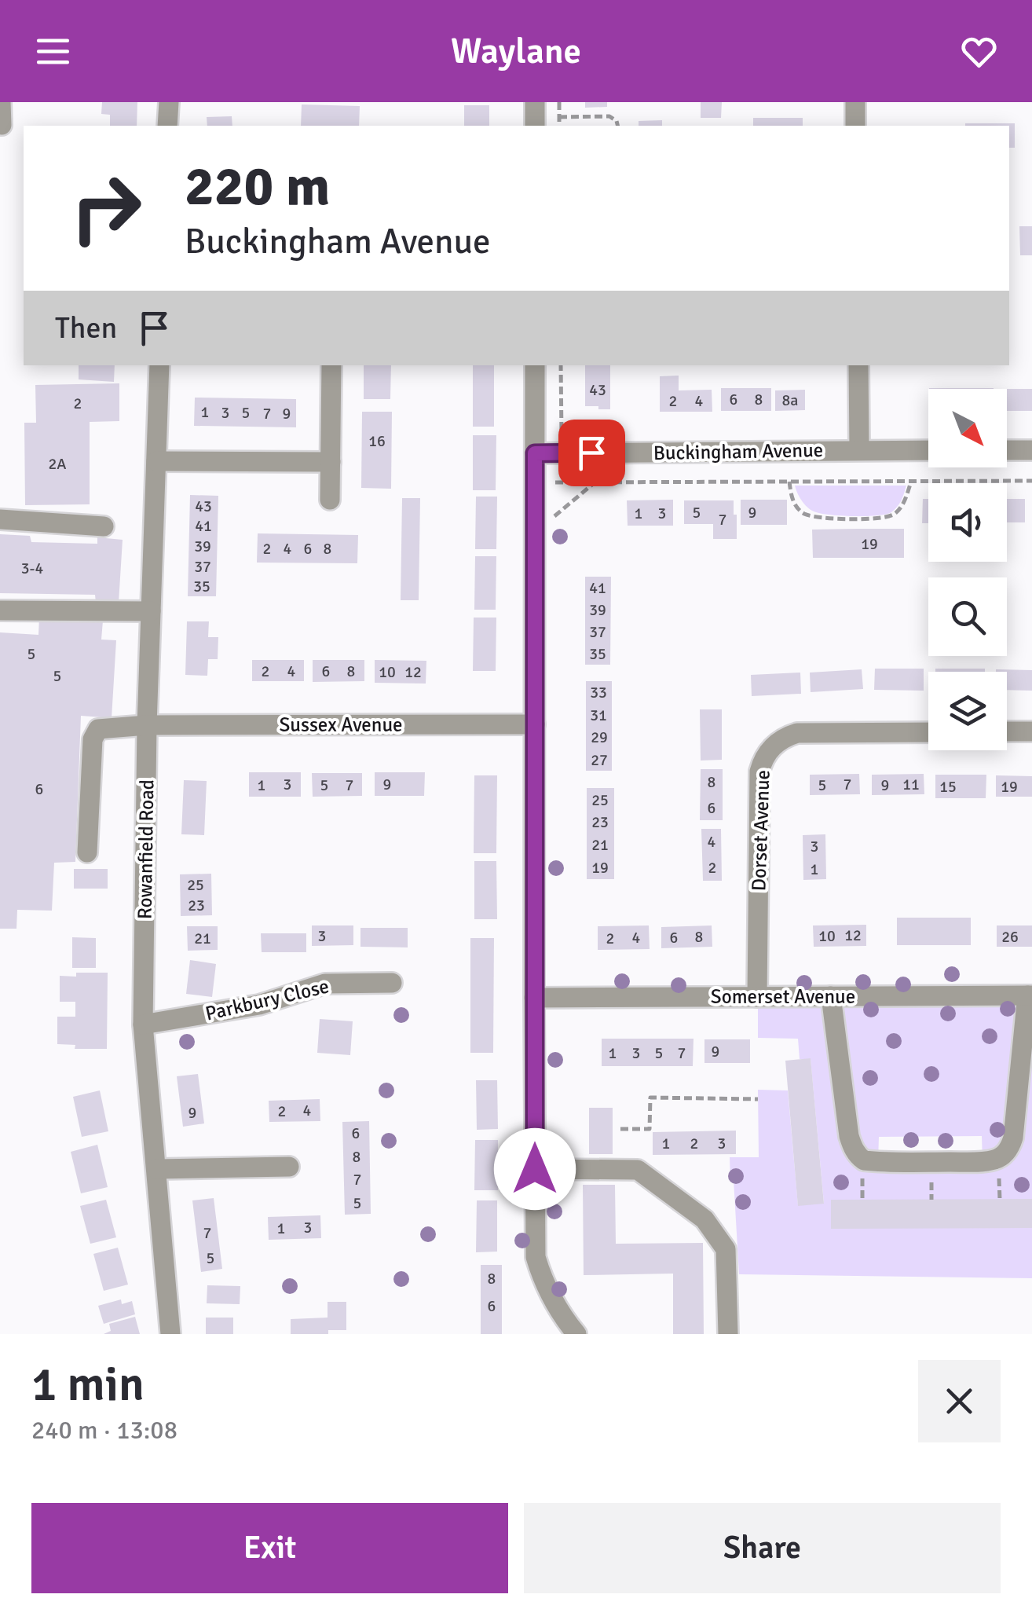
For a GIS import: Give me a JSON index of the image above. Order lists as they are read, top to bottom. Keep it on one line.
{"streets":{"street":["Buckingham Avenue","Sussex Avenue","Dorset Avenue","Rowanfield Road","Somerset Avenue","Parkbury Close"]},"crossings":[["Sussex Avenue","Rowanfield Road"],["Dorset Avenue","Somerset Avenue"],["Rowanfield Road","Parkbury Close"]],"house_numbers":["43","6","8","8a","2","4","2","1","3","5","7","9","16","2A","43","5","9","1","3","7","41","19","39","2","4","6","8","37","3-4","35","41","39","37","5","35","2","4","6","8","10","12","5","33","31","29","27","8","3","9","7","11","1","5","7","5","9","15","19","6","25","6","23","4","21","3","19","2","1","25","23","12","3","10","8","26","4","6","21","2","9","1","3","5","7","4","2","9","6","1","2","3","8","7","5","3","1","7","5","8","6"],"north":"bottom right","page":{"header":"Waylane","turn":["220 m","Buckingham Avenue"],"then":"Then","heading":["1 min","240 m · 13:08"],"buttons":["Exit","Share"]}}
